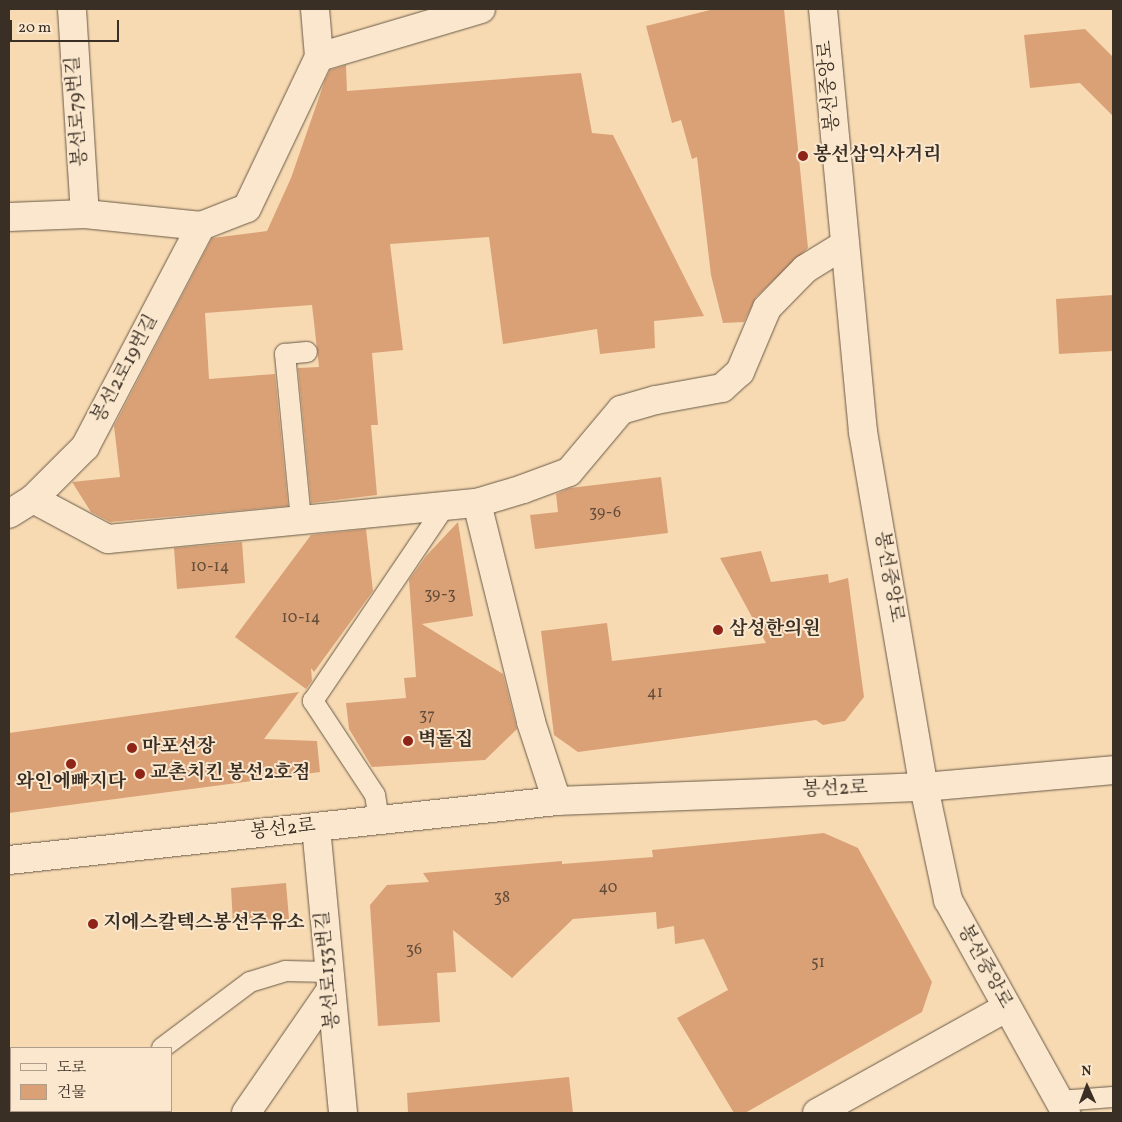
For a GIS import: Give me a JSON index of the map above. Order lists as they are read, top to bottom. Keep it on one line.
{"streets":{"street":["봉선중앙로","봉선로79번길","봉선2로19번길","봉선2로","봉선로133번길"]},"crossings":[["봉선중앙로","봉선2로"],["봉선2로","봉선로133번길"]],"places":["봉선삼익사거리","삼성한의원","벽돌집","마포선장","와인에빠지다","교촌치킨 봉선2호점","지에스칼텍스봉선주유소"],"house_numbers":["39-6","10-14","39-3","10-14","41","37","40","38","36","51"],"legend":["도로","건물"],"scale_bar":"20 m","north":"top"}
